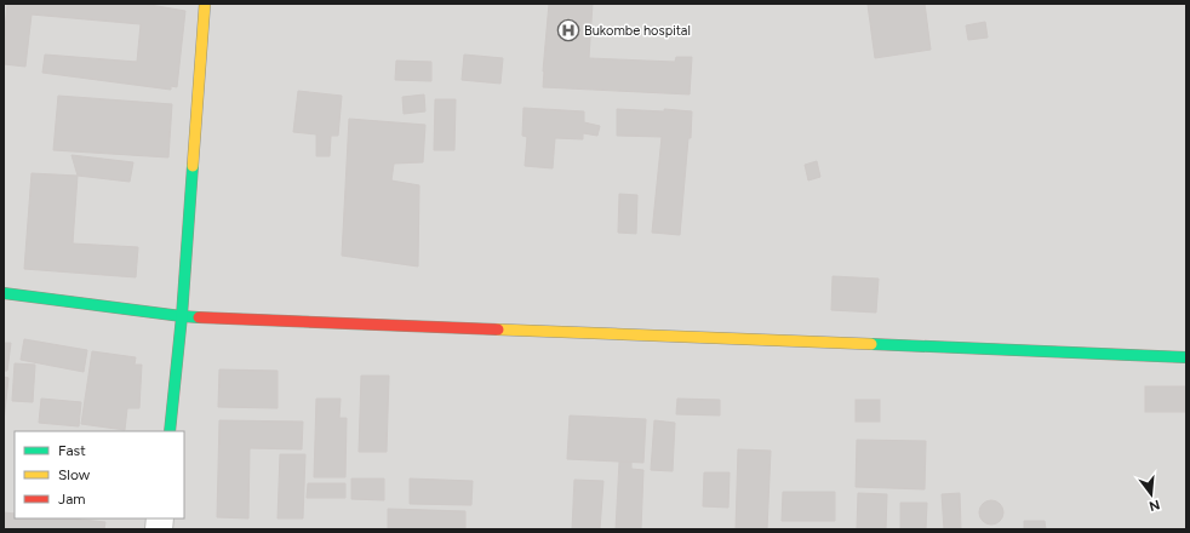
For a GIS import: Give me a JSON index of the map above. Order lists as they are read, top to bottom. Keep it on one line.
{"places":{"hospital":["Bukombe hospital"]},"legend":["Fast","Slow","Jam"],"north":"bottom"}
